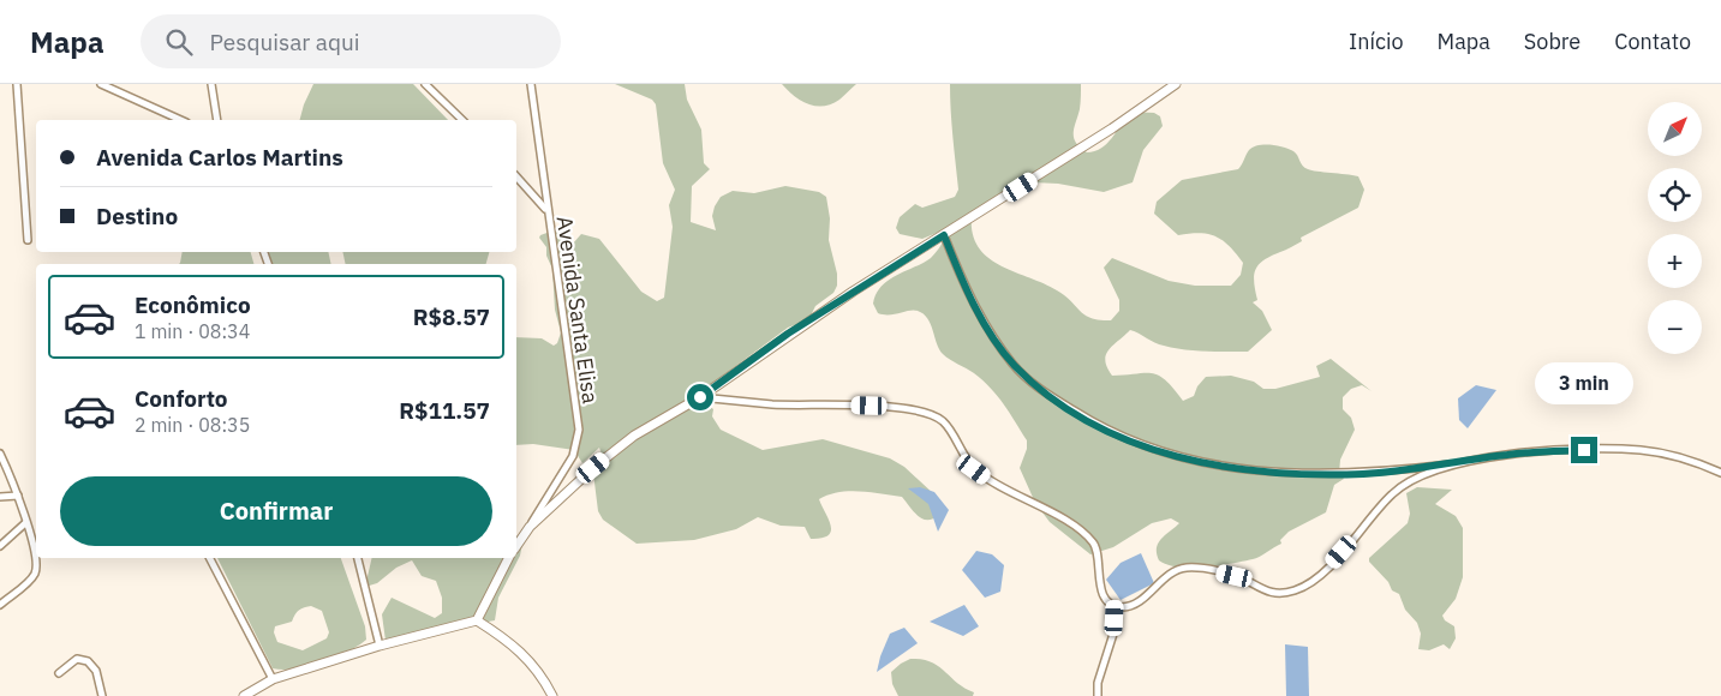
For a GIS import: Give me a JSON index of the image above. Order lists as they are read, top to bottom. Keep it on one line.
{"streets":{"street":["Avenida Santa Elisa"]},"north":"top right","page":{"header":"Mapa","search":"Pesquisar aqui","nav":["Início","Mapa","Sobre","Contato"],"map_buttons":["+","−"],"banner":["Avenida Carlos Martins","Destino"],"list":[{"name":"Econômico","note":"1 min · 08:34","value":"R$8.57"},{"name":"Conforto","note":"2 min · 08:35","value":"R$11.57"}],"bubble":"3 min","buttons":"Confirmar"}}
